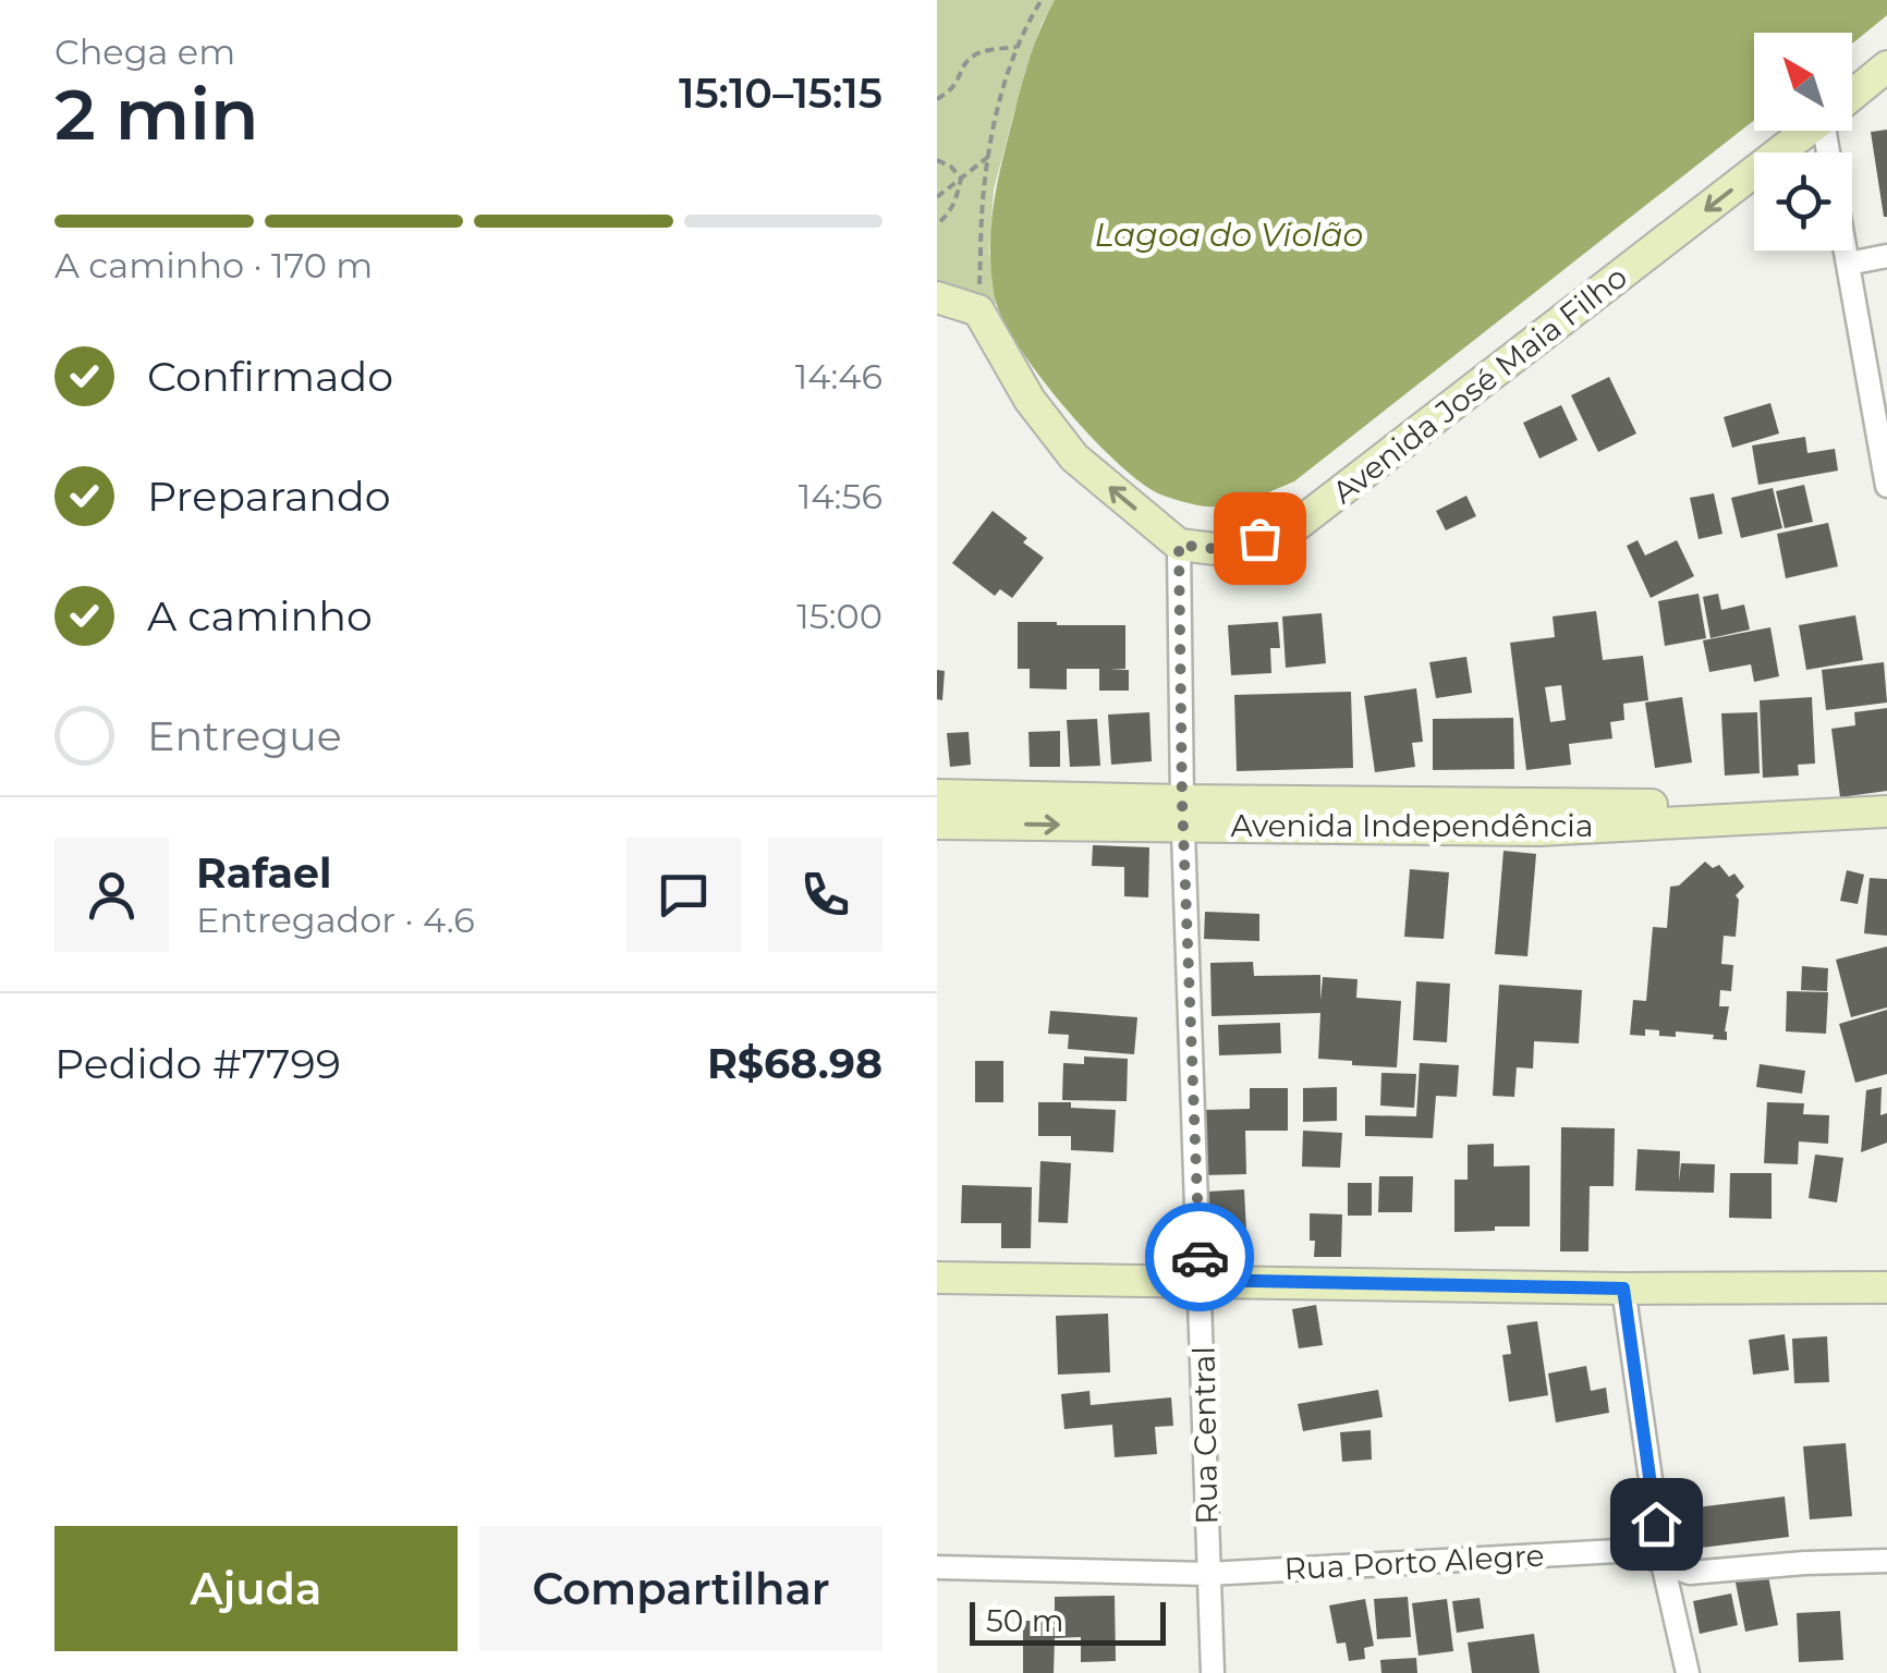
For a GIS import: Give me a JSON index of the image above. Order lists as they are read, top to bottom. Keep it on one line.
{"streets":{"street":["Avenida José Maia Filho","Avenida Independência","Rua Central","Rua Porto Alegre"]},"crossings":[["Avenida José Maia Filho","Rua Central"],["Avenida Independência","Rua Central"],["Rua Central","Rua Porto Alegre"]],"one_way":["Avenida José Maia Filho"],"water":["Lagoa do Violão"],"scale_bar":"50 m","north":"top left","page":{"heading":["2 min","Chega em","15:10–15:15"],"panel":["Rafael","Entregador · 4.6","Pedido #7799","R$68.98"],"bar":"A caminho · 170 m","list":[["Confirmado","14:46"],["Preparando","14:56"],["A caminho","15:00"],"Entregue"],"buttons":["Ajuda","Compartilhar"],"scale":"50 m"}}
